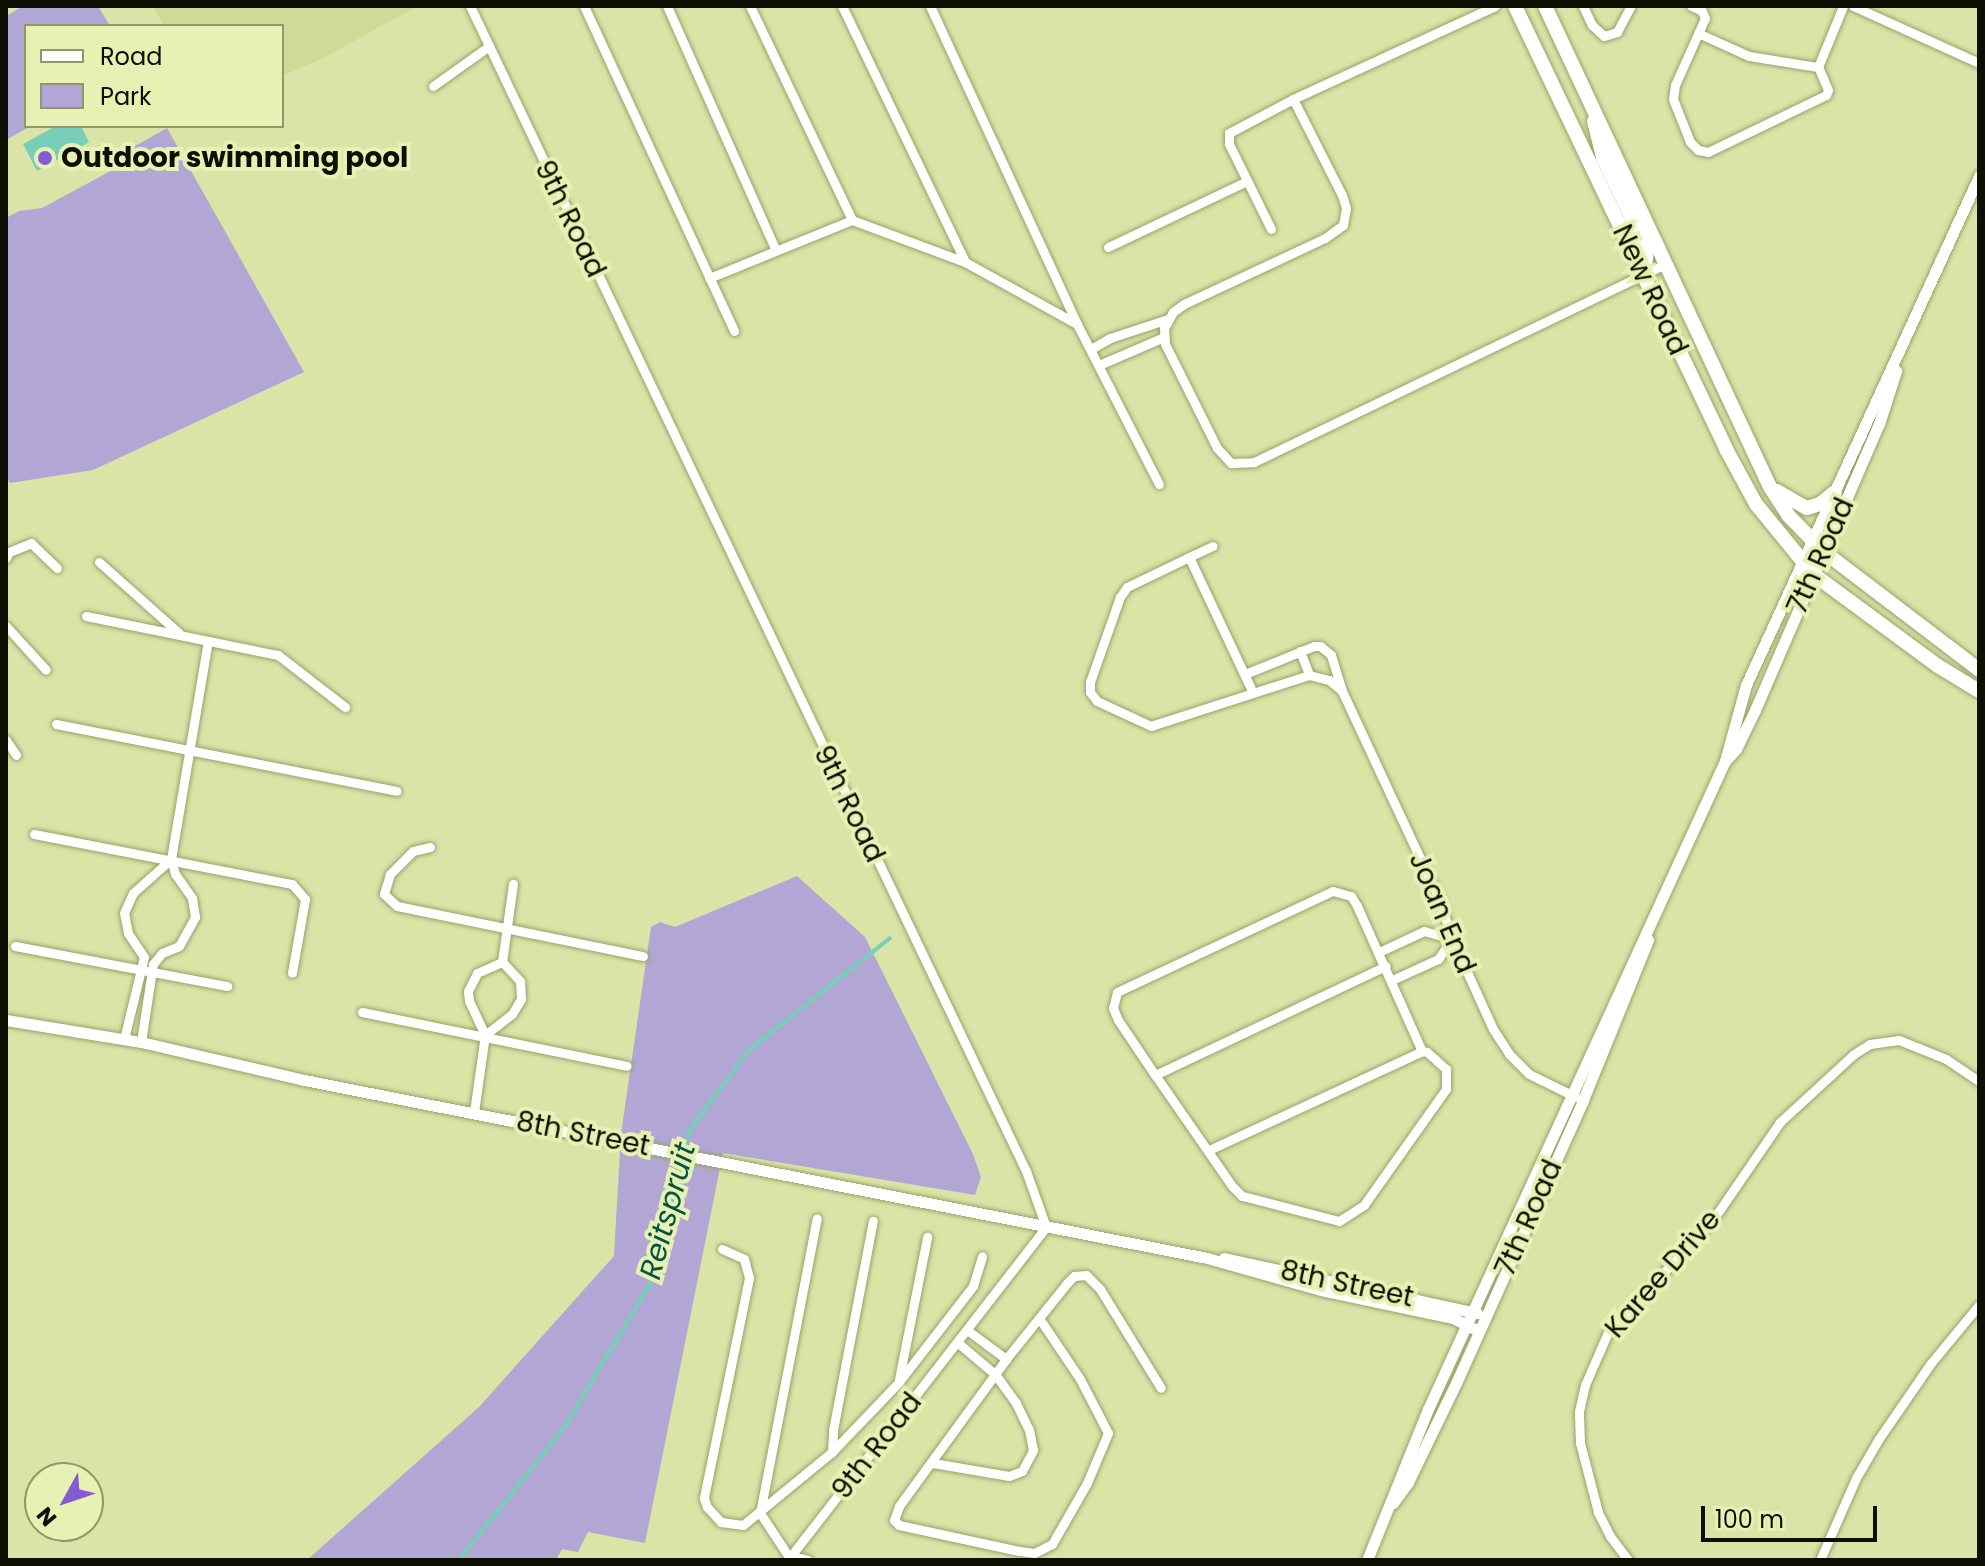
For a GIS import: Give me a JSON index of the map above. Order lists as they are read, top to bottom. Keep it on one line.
{"streets":{"main road":["New Road"],"street":["9th Road","7th Road","Joan End","8th Street","Karee Drive"]},"crossings":[["9th Road","8th Street"],["New Road","7th Road"],["7th Road","Joan End"],["7th Road","8th Street"]],"water":["Reitspruit"],"places":["Outdoor swimming pool"],"legend":["Road","Park"],"scale_bar":"100 m","north":"bottom left"}
